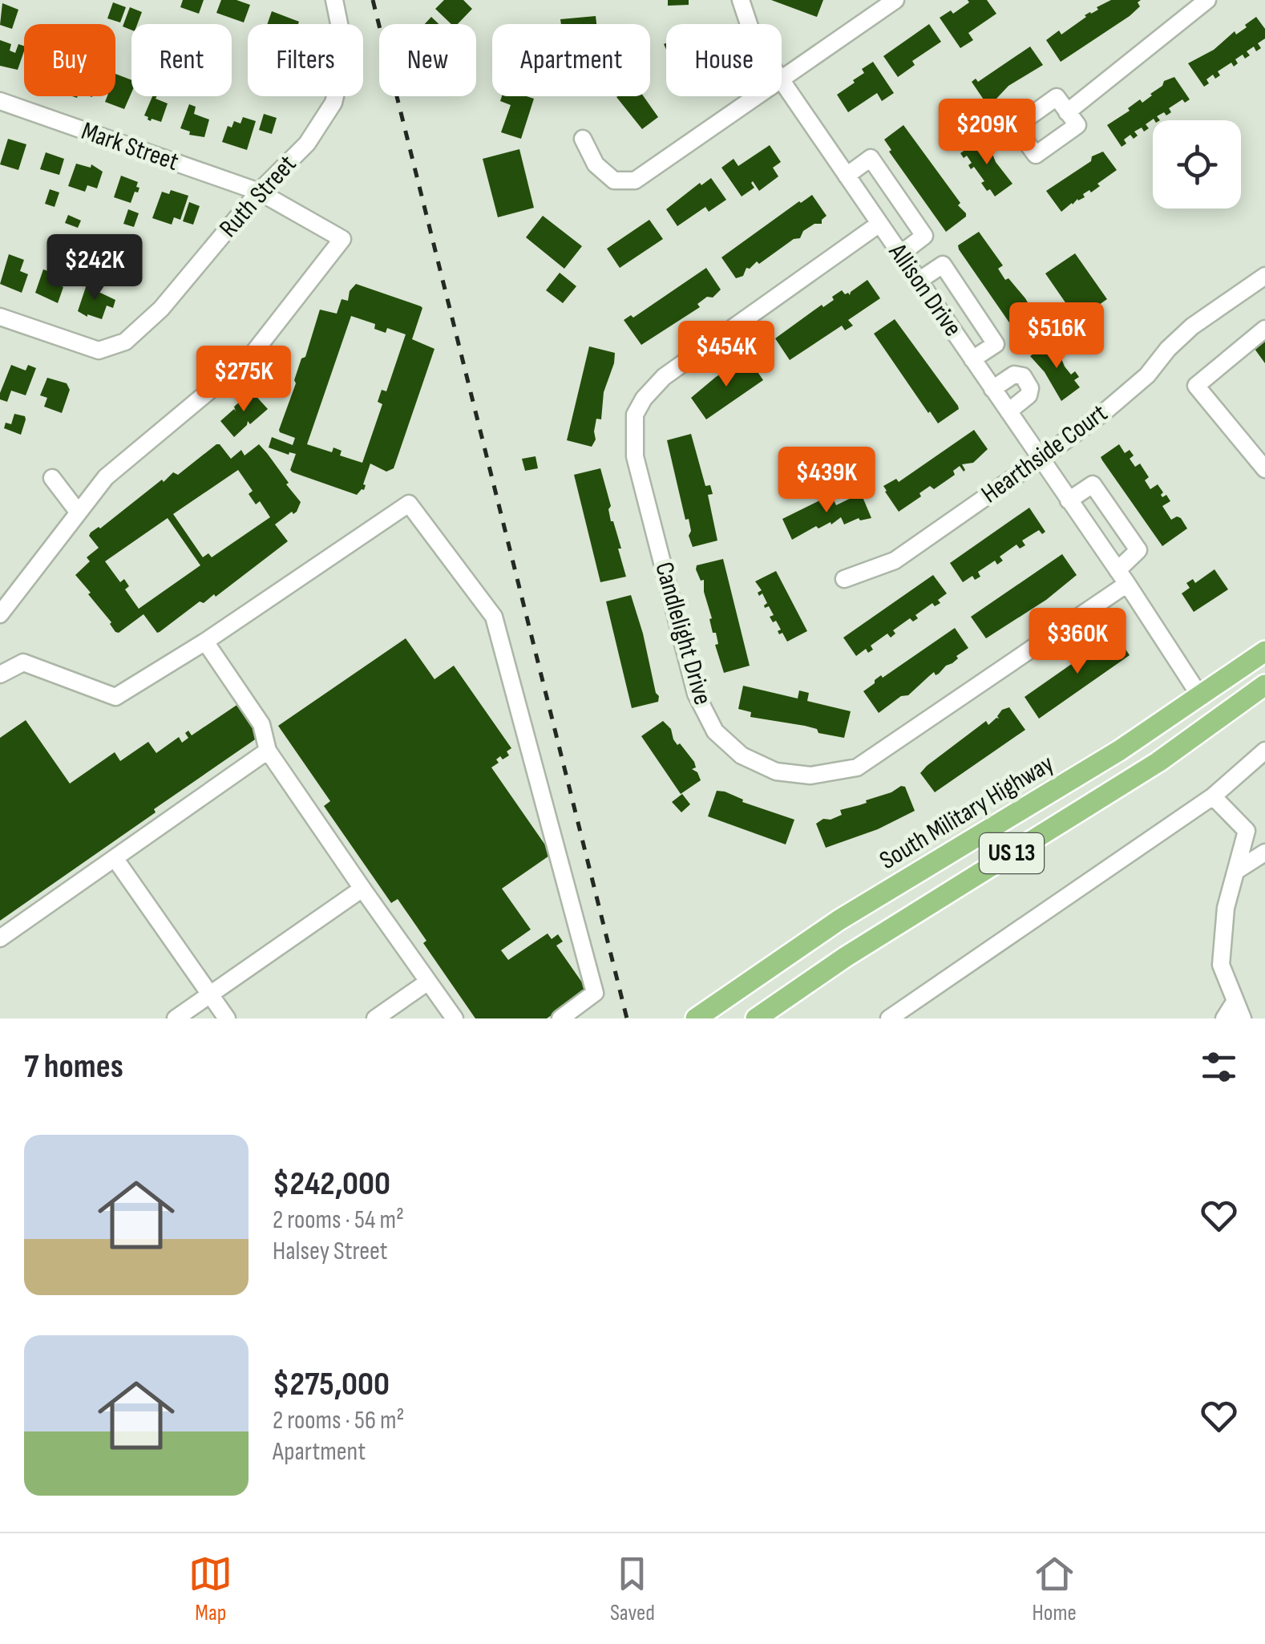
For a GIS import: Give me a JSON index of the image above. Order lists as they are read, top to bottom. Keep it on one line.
{"streets":{"main road":["South Military Highway","US 13"],"street":["Mark Street","Ruth Street","Allison Drive","Hearthside Court","Candlelight Drive"]},"crossings":[["Mark Street","Ruth Street"],["Allison Drive","Hearthside Court"],["Allison Drive","Candlelight Drive"],["Allison Drive","South Military Highway"]],"page":{"chip":["Buy","Rent","Filters","New","Apartment","House"],"price":["$209K","$242K","$516K","$454K","$275K","$439K","$360K"],"heading":"7 homes","list":[{"name":"$242,000","note":"2 rooms · 54 m² · Halsey Street"},{"name":"$275,000","note":"2 rooms · 56 m² · Apartment"}],"tabs":["Map","Saved","Home"]}}
